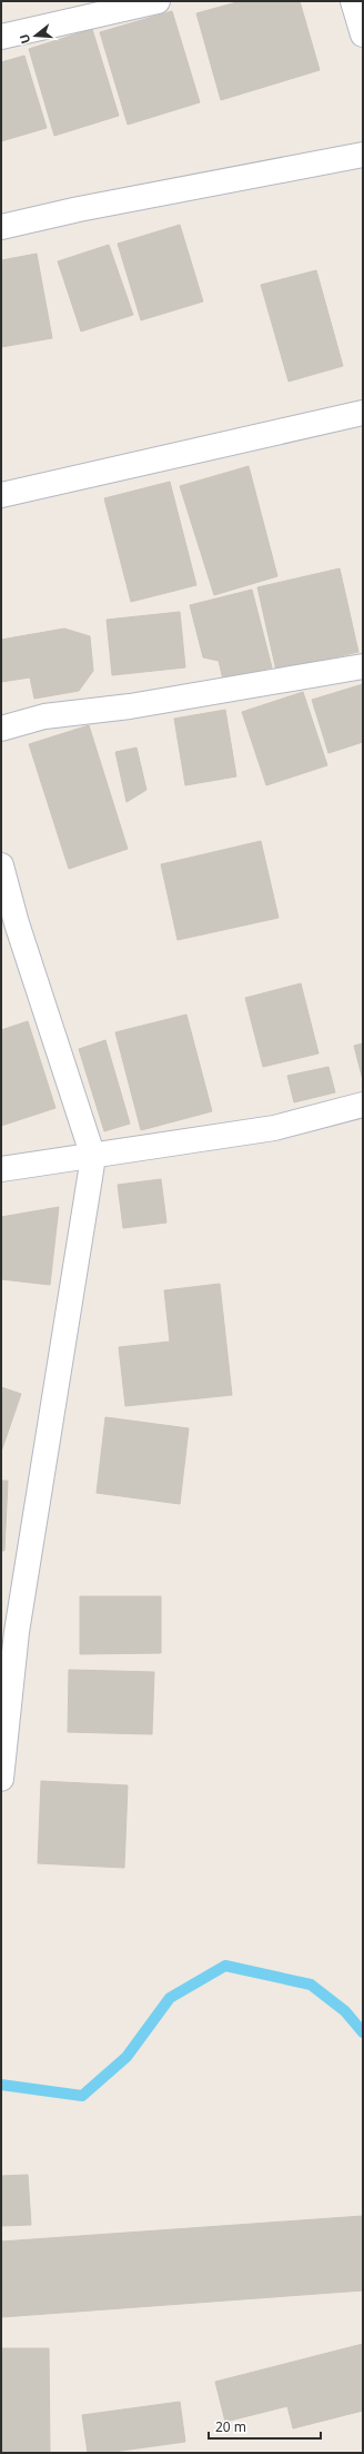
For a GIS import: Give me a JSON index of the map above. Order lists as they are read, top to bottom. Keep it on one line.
{"scale_bar":"20 m","north":"left"}
